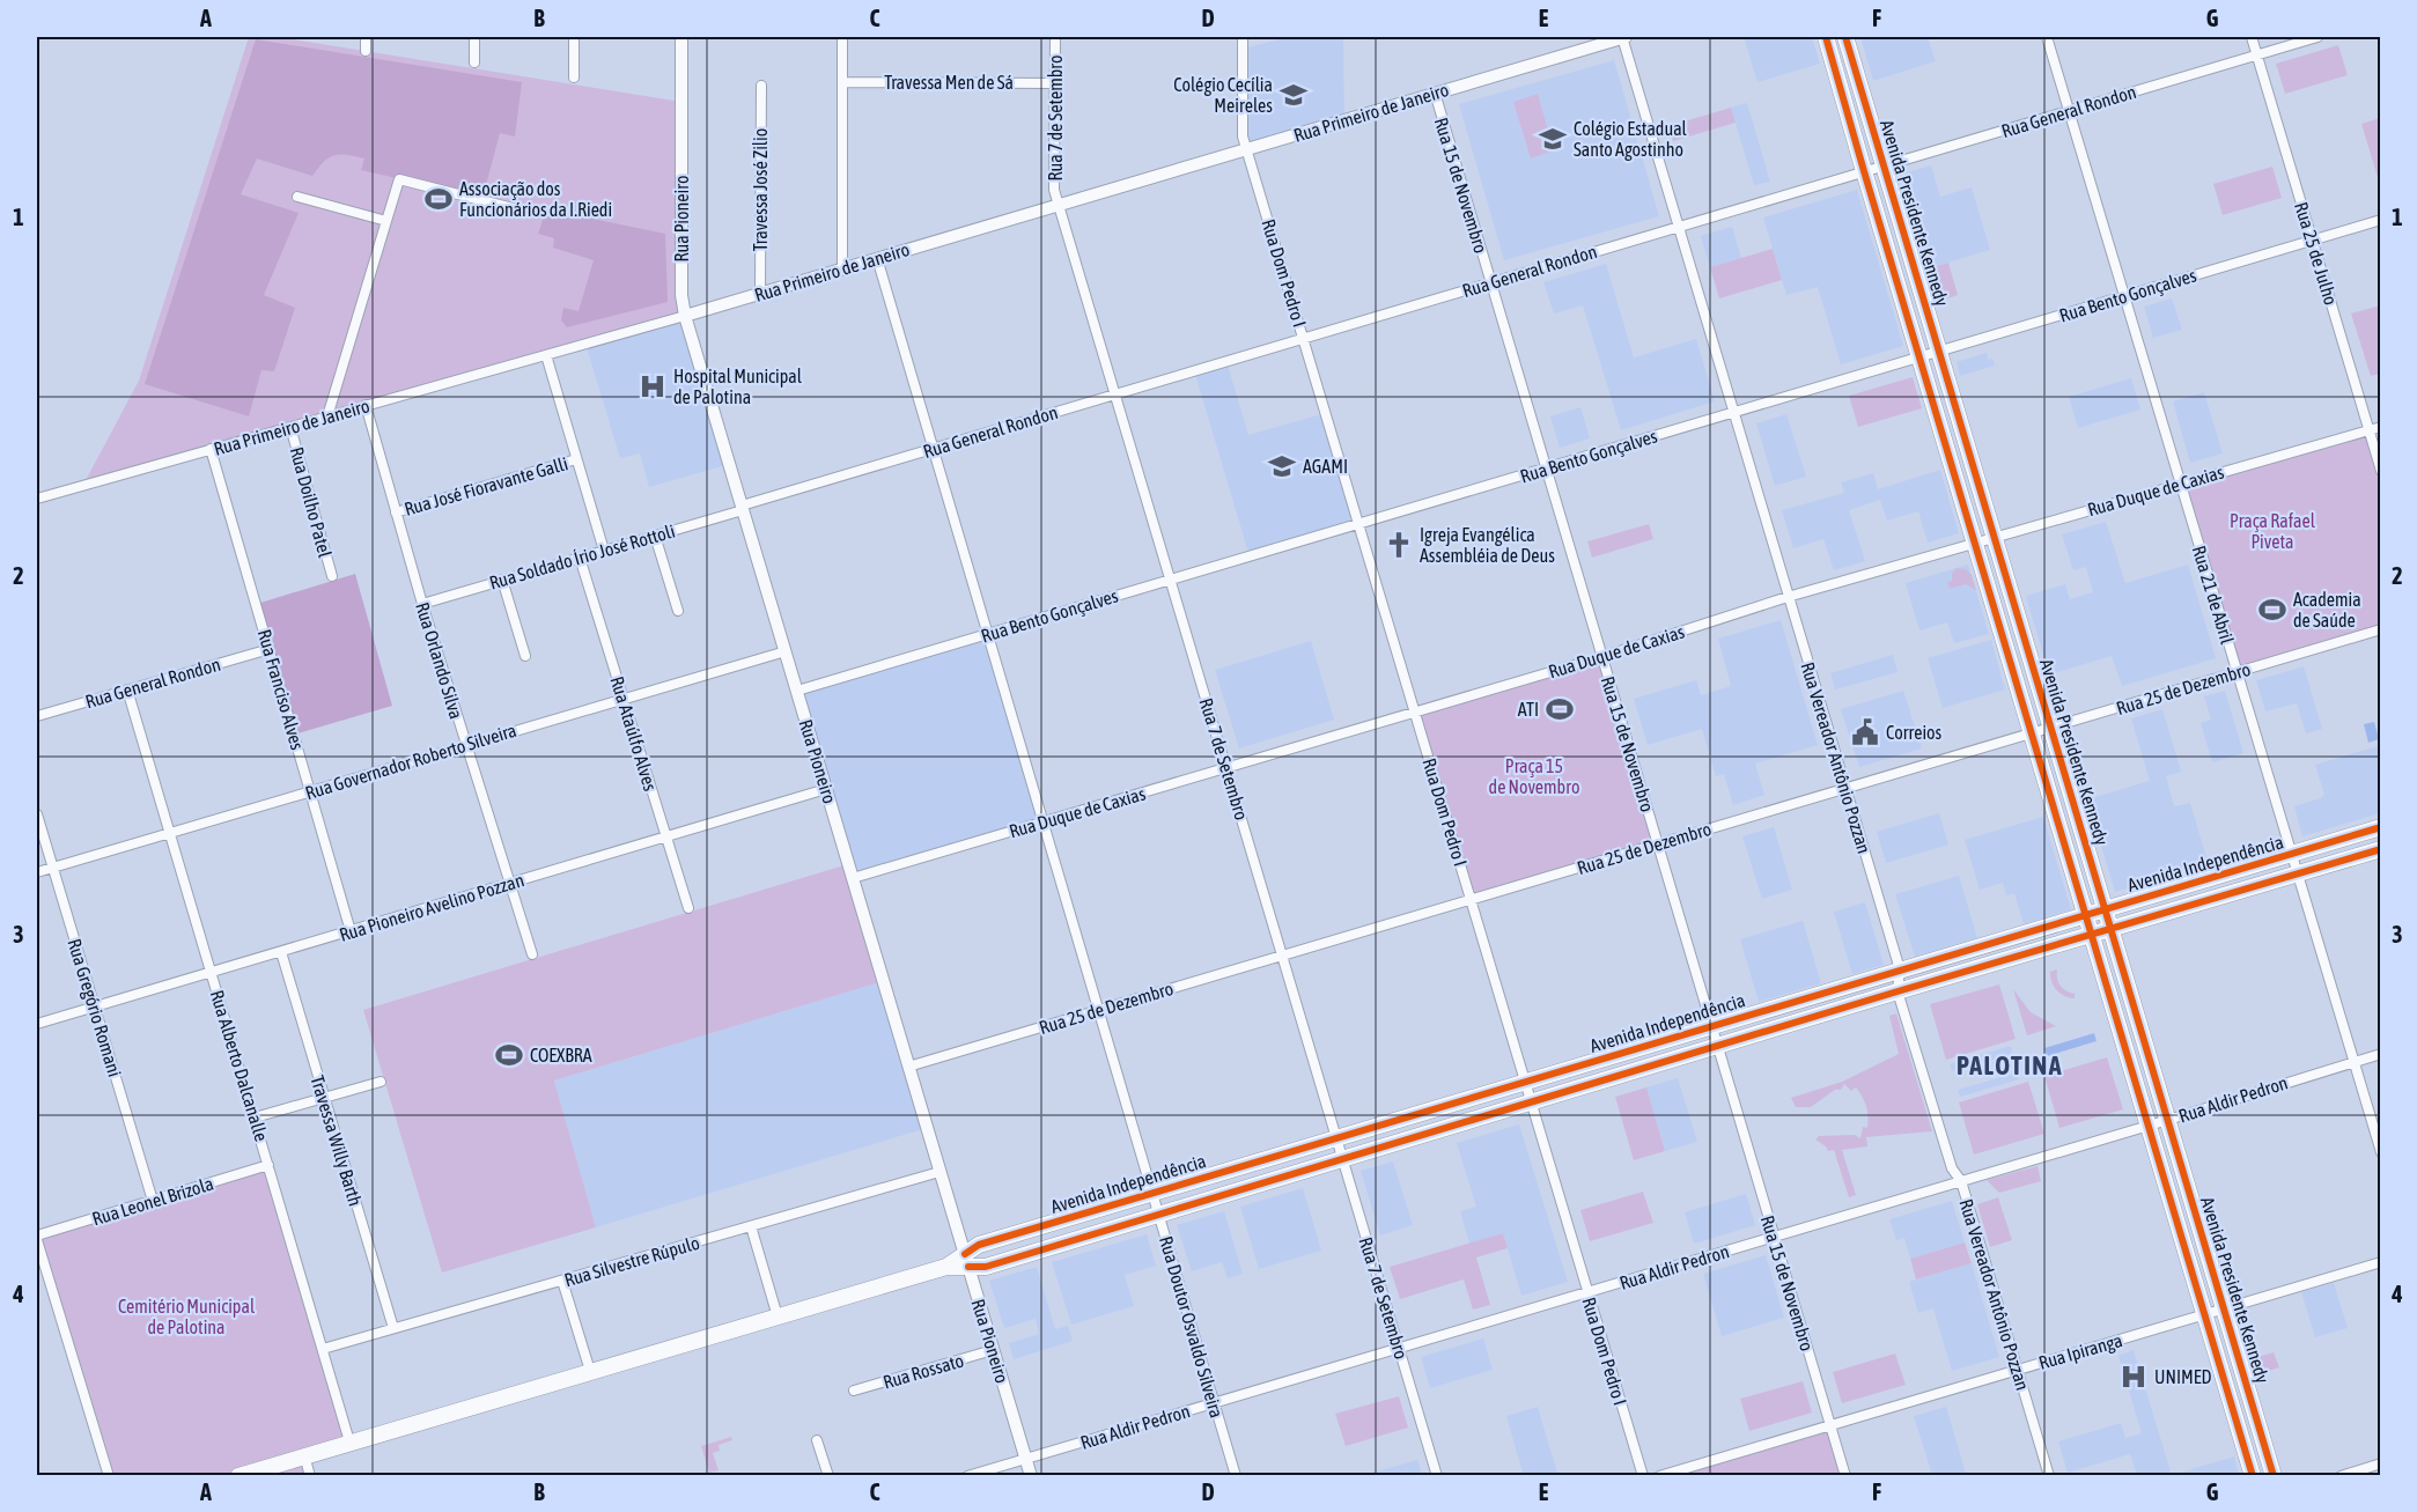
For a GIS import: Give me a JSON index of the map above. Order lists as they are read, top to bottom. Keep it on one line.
{"streets":{"main road":["Avenida Presidente Kennedy","Avenida Independência"],"street":["Travessa Men de Sá","Rua General Rondon","Rua Primeiro de Janeiro","Rua 7 de Setembro","Rua 15 de Novembro","Travessa José Zilio","Rua Pioneiro","Rua 25 de Julho","Rua Dom Pedro I","Rua Bento Gonçalves","Rua José Fioravante Galli","Rua Duque de Caxias","Rua Doilho Patel","Rua Soldado Írio José Rottoli","Rua 21 de Abril","Rua Orlando Silva","Rua 25 de Dezembro","Rua Franciso Alves","Rua Ataúlfo Alves","Rua Vereador Antônio Pozzan","Rua Governador Roberto Silveira","Rua Pioneiro Avelino Pozzan","Rua Gregório Romani","Rua Alberto Dalcanalle","Rua Aldir Pedron","Travessa Willy Barth","Rua Leonel Brizola","Rua Silvestre Rúpulo","Rua Doutor Osvaldo Silveira","Rua Ipiranga","Rua Rossato"]},"crossings":[["Travessa Men de Sá","Rua 7 de Setembro"],["Rua General Rondon","Rua 7 de Setembro"],["Rua General Rondon","Rua 15 de Novembro"],["Rua General Rondon","Avenida Presidente Kennedy"],["Rua General Rondon","Rua Pioneiro"],["Rua General Rondon","Rua 25 de Julho"],["Rua General Rondon","Rua Dom Pedro I"],["Rua General Rondon","Rua Soldado Írio José Rottoli"],["Rua General Rondon","Rua 21 de Abril"],["Rua General Rondon","Rua Franciso Alves"],["Rua General Rondon","Rua Vereador Antônio Pozzan"],["Rua General Rondon","Rua Alberto Dalcanalle"],["Rua General Rondon","Rua Doutor Osvaldo Silveira"],["Rua Primeiro de Janeiro","Rua 7 de Setembro"],["Rua Primeiro de Janeiro","Rua 15 de Novembro"],["Rua Primeiro de Janeiro","Travessa José Zilio"],["Rua Primeiro de Janeiro","Rua Pioneiro"],["Rua Primeiro de Janeiro","Rua Dom Pedro I"],["Rua Primeiro de Janeiro","Rua Doilho Patel"],["Rua Primeiro de Janeiro","Rua Orlando Silva"],["Rua Primeiro de Janeiro","Rua Franciso Alves"],["Rua Primeiro de Janeiro","Rua Vereador Antônio Pozzan"],["Rua Primeiro de Janeiro","Rua Doutor Osvaldo Silveira"],["Rua 7 de Setembro","Rua Bento Gonçalves"],["Rua 7 de Setembro","Rua Duque de Caxias"],["Rua 7 de Setembro","Rua 25 de Dezembro"],["Rua 7 de Setembro","Avenida Independência"],["Rua 7 de Setembro","Rua Aldir Pedron"],["Rua 15 de Novembro","Rua Bento Gonçalves"],["Rua 15 de Novembro","Rua Duque de Caxias"],["Rua 15 de Novembro","Rua 25 de Dezembro"],["Rua 15 de Novembro","Avenida Independência"],["Rua 15 de Novembro","Rua Aldir Pedron"],["Rua 15 de Novembro","Rua Ipiranga"],["Avenida Presidente Kennedy","Rua Bento Gonçalves"],["Avenida Presidente Kennedy","Rua Duque de Caxias"],["Avenida Presidente Kennedy","Rua 25 de Dezembro"],["Avenida Presidente Kennedy","Avenida Independência"],["Avenida Presidente Kennedy","Rua Aldir Pedron"],["Avenida Presidente Kennedy","Rua Ipiranga"],["Rua Pioneiro","Rua Bento Gonçalves"],["Rua Pioneiro","Rua Duque de Caxias"],["Rua Pioneiro","Rua Soldado Írio José Rottoli"],["Rua Pioneiro","Rua 25 de Dezembro"],["Rua Pioneiro","Rua Governador Roberto Silveira"],["Rua Pioneiro","Avenida Independência"],["Rua Pioneiro","Rua Pioneiro Avelino Pozzan"],["Rua Pioneiro","Rua Aldir Pedron"],["Rua Pioneiro","Rua Silvestre Rúpulo"],["Rua Pioneiro","Rua Rossato"],["Rua 25 de Julho","Rua Bento Gonçalves"],["Rua 25 de Julho","Rua Duque de Caxias"],["Rua Dom Pedro I","Rua Bento Gonçalves"],["Rua Dom Pedro I","Rua Duque de Caxias"],["Rua Dom Pedro I","Rua 25 de Dezembro"],["Rua Dom Pedro I","Avenida Independência"],["Rua Dom Pedro I","Rua Aldir Pedron"],["Rua Bento Gonçalves","Rua 21 de Abril"],["Rua Bento Gonçalves","Rua Vereador Antônio Pozzan"],["Rua Bento Gonçalves","Rua Doutor Osvaldo Silveira"],["Rua José Fioravante Galli","Rua Orlando Silva"],["Rua Duque de Caxias","Rua 21 de Abril"],["Rua Duque de Caxias","Rua Vereador Antônio Pozzan"],["Rua Duque de Caxias","Rua Doutor Osvaldo Silveira"],["Rua Soldado Írio José Rottoli","Rua Orlando Silva"],["Rua Soldado Írio José Rottoli","Rua Ataúlfo Alves"],["Rua 21 de Abril","Rua 25 de Dezembro"],["Rua 21 de Abril","Avenida Independência"],["Rua 21 de Abril","Rua Aldir Pedron"],["Rua Orlando Silva","Rua Governador Roberto Silveira"],["Rua Orlando Silva","Rua Pioneiro Avelino Pozzan"],["Rua 25 de Dezembro","Rua Vereador Antônio Pozzan"],["Rua 25 de Dezembro","Rua Doutor Osvaldo Silveira"],["Rua Franciso Alves","Rua Governador Roberto Silveira"],["Rua Franciso Alves","Rua Pioneiro Avelino Pozzan"],["Rua Ataúlfo Alves","Rua Governador Roberto Silveira"],["Rua Ataúlfo Alves","Rua Pioneiro Avelino Pozzan"],["Rua Vereador Antônio Pozzan","Avenida Independência"],["Rua Vereador Antônio Pozzan","Rua Aldir Pedron"],["Rua Vereador Antônio Pozzan","Rua Ipiranga"],["Rua Governador Roberto Silveira","Rua Gregório Romani"],["Rua Governador Roberto Silveira","Rua Alberto Dalcanalle"],["Avenida Independência","Rua Doutor Osvaldo Silveira"],["Rua Pioneiro Avelino Pozzan","Rua Gregório Romani"],["Rua Pioneiro Avelino Pozzan","Rua Alberto Dalcanalle"],["Rua Pioneiro Avelino Pozzan","Travessa Willy Barth"],["Rua Gregório Romani","Rua Leonel Brizola"],["Rua Alberto Dalcanalle","Rua Leonel Brizola"],["Rua Alberto Dalcanalle","Rua Silvestre Rúpulo"],["Rua Aldir Pedron","Rua Doutor Osvaldo Silveira"],["Travessa Willy Barth","Rua Silvestre Rúpulo"]],"districts":["PALOTINA"],"parks":["Praça Rafael Piveta","Praça 15 de Novembro","Cemitério Municipal de Palotina"],"places":{"school or university":["Colégio Cecília Meireles","Colégio Estadual Santo Agostinho","AGAMI"],"sports":["Associação dos Funcionários da I.Riedi","Academia de Saúde","ATI","COEXBRA"],"hospital":["Hospital Municipal de Palotina","UNIMED"],"church":["Igreja Evangélica Assembléia de Deus"],"public building":["Correios"]},"grid":{"columns":["A","B","C","D","E","F","G"],"rows":["1","2","3","4"]}}
